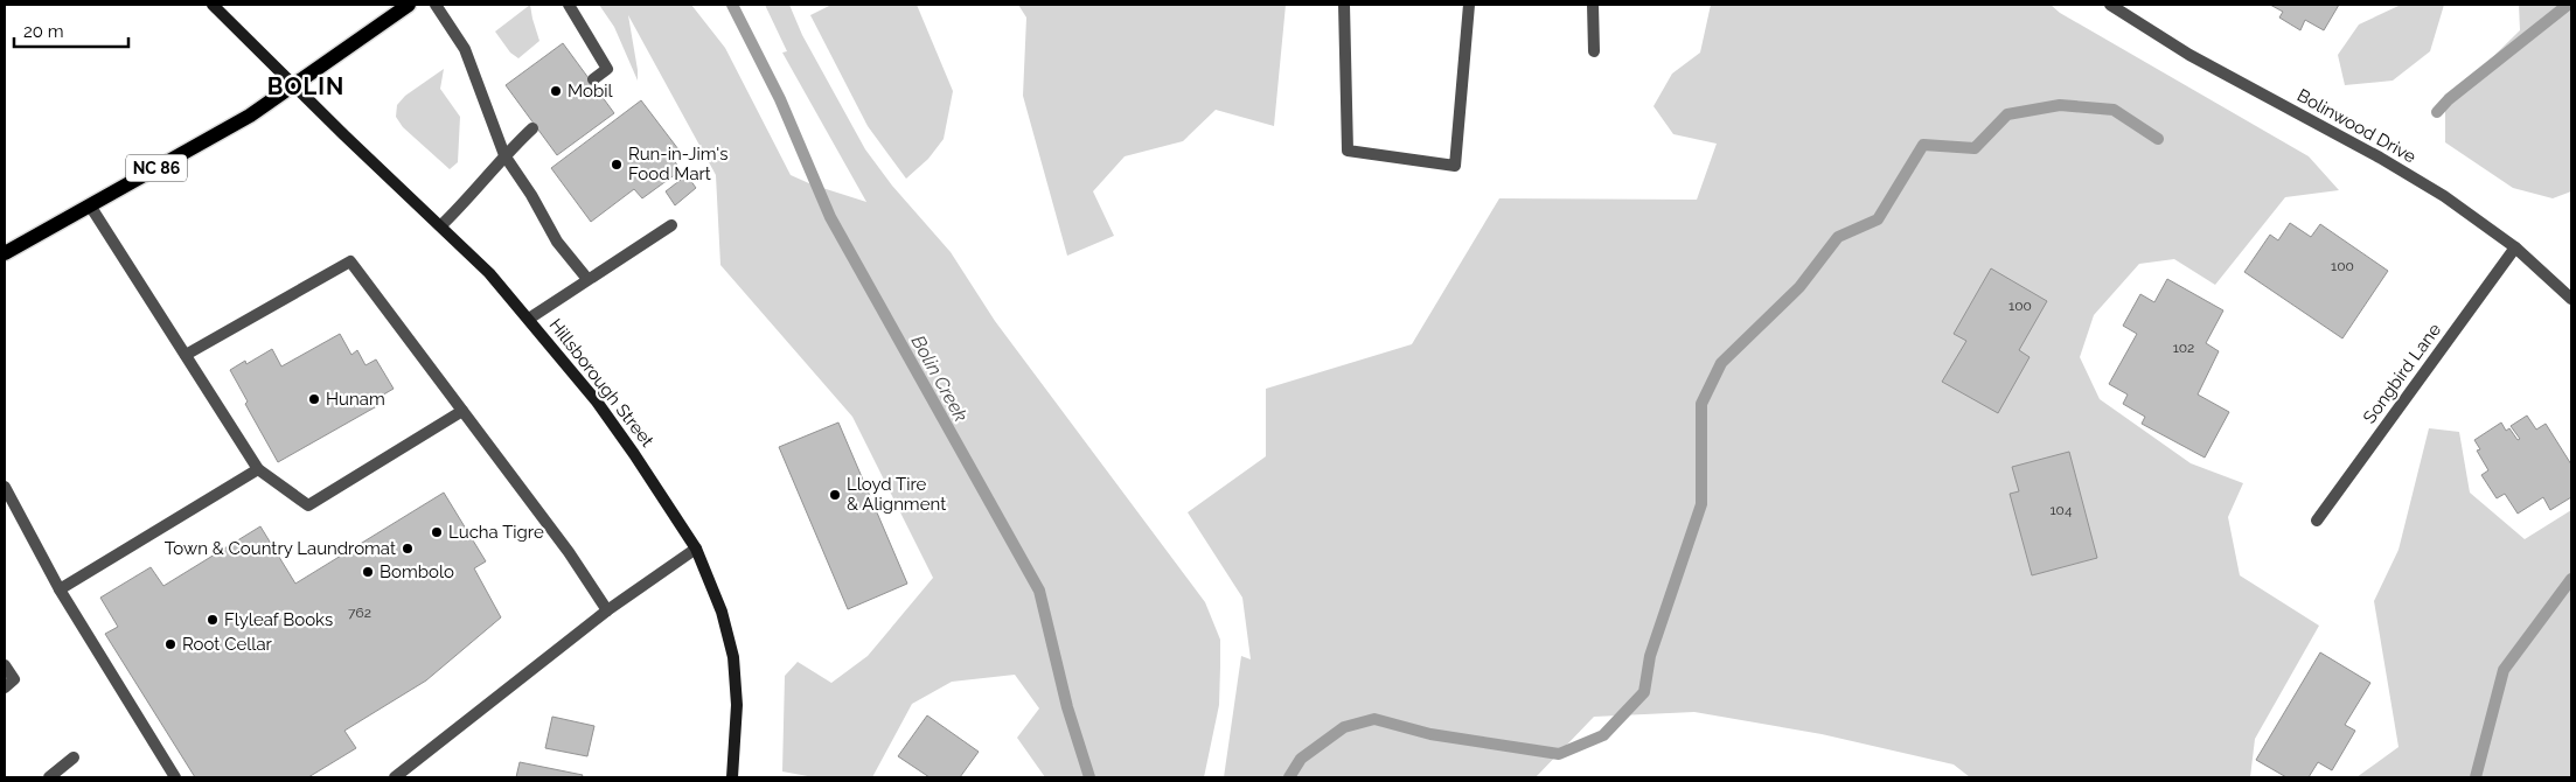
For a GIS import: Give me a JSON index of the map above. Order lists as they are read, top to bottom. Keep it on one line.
{"streets":{"main road":["NC 86"],"street":["Bolinwood Drive","Songbird Lane","Hillsborough Street"]},"crossings":[["Bolinwood Drive","Songbird Lane"],["NC 86","Hillsborough Street"]],"districts":["BOLIN"],"water":["Bolin Creek"],"places":["Mobil","Run-in-Jim's Food Mart","Hunam","Lloyd Tire & Alignment","Lucha Tigre","Town & Country Laundromat","Bombolo","Flyleaf Books","Root Cellar"],"house_numbers":["100","100","102","104","762"],"scale_bar":"20 m"}
